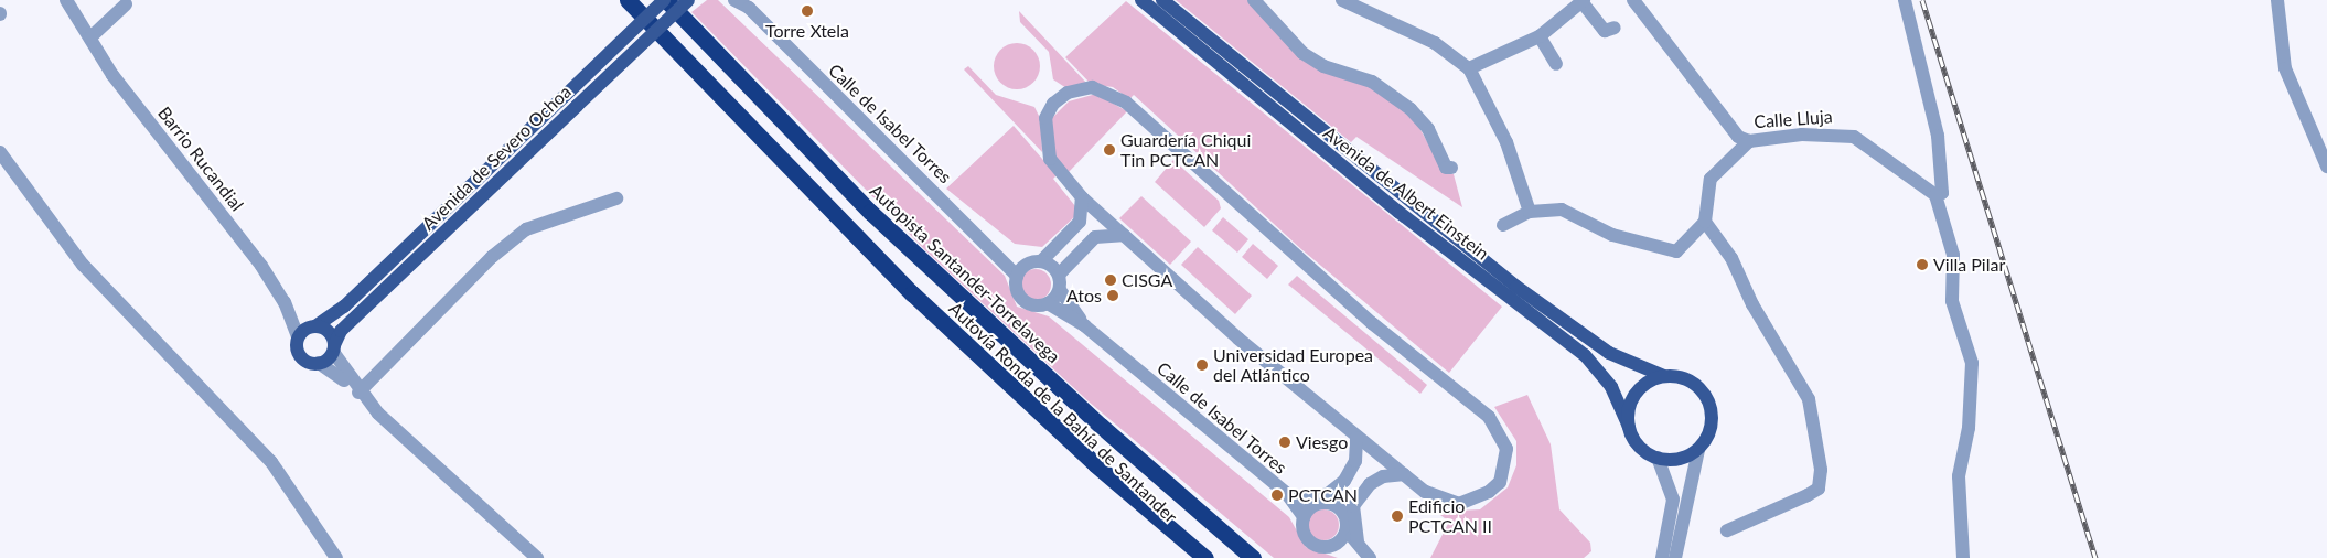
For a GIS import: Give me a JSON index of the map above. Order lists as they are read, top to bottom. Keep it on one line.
{"streets":{"highway":["Autopista Santander-Torrelavega","Autovía Ronda de la Bahía de Santander"],"main road":["Avenida de Severo Ochoa","Avenida de Albert Einstein"],"street":["Calle Lluja","Calle de Isabel Torres","Barrio Rucandial"]},"crossings":[["Avenida de Severo Ochoa","Barrio Rucandial"],["Avenida de Severo Ochoa","Autopista Santander-Torrelavega"]],"places":["Torre Xtela","Guardería Chiqui Tin PCTCAN","Villa Pilar","CISGA","Atos","Universidad Europea del Atlántico","Viesgo","PCTCAN","Edificio PCTCAN II"]}
